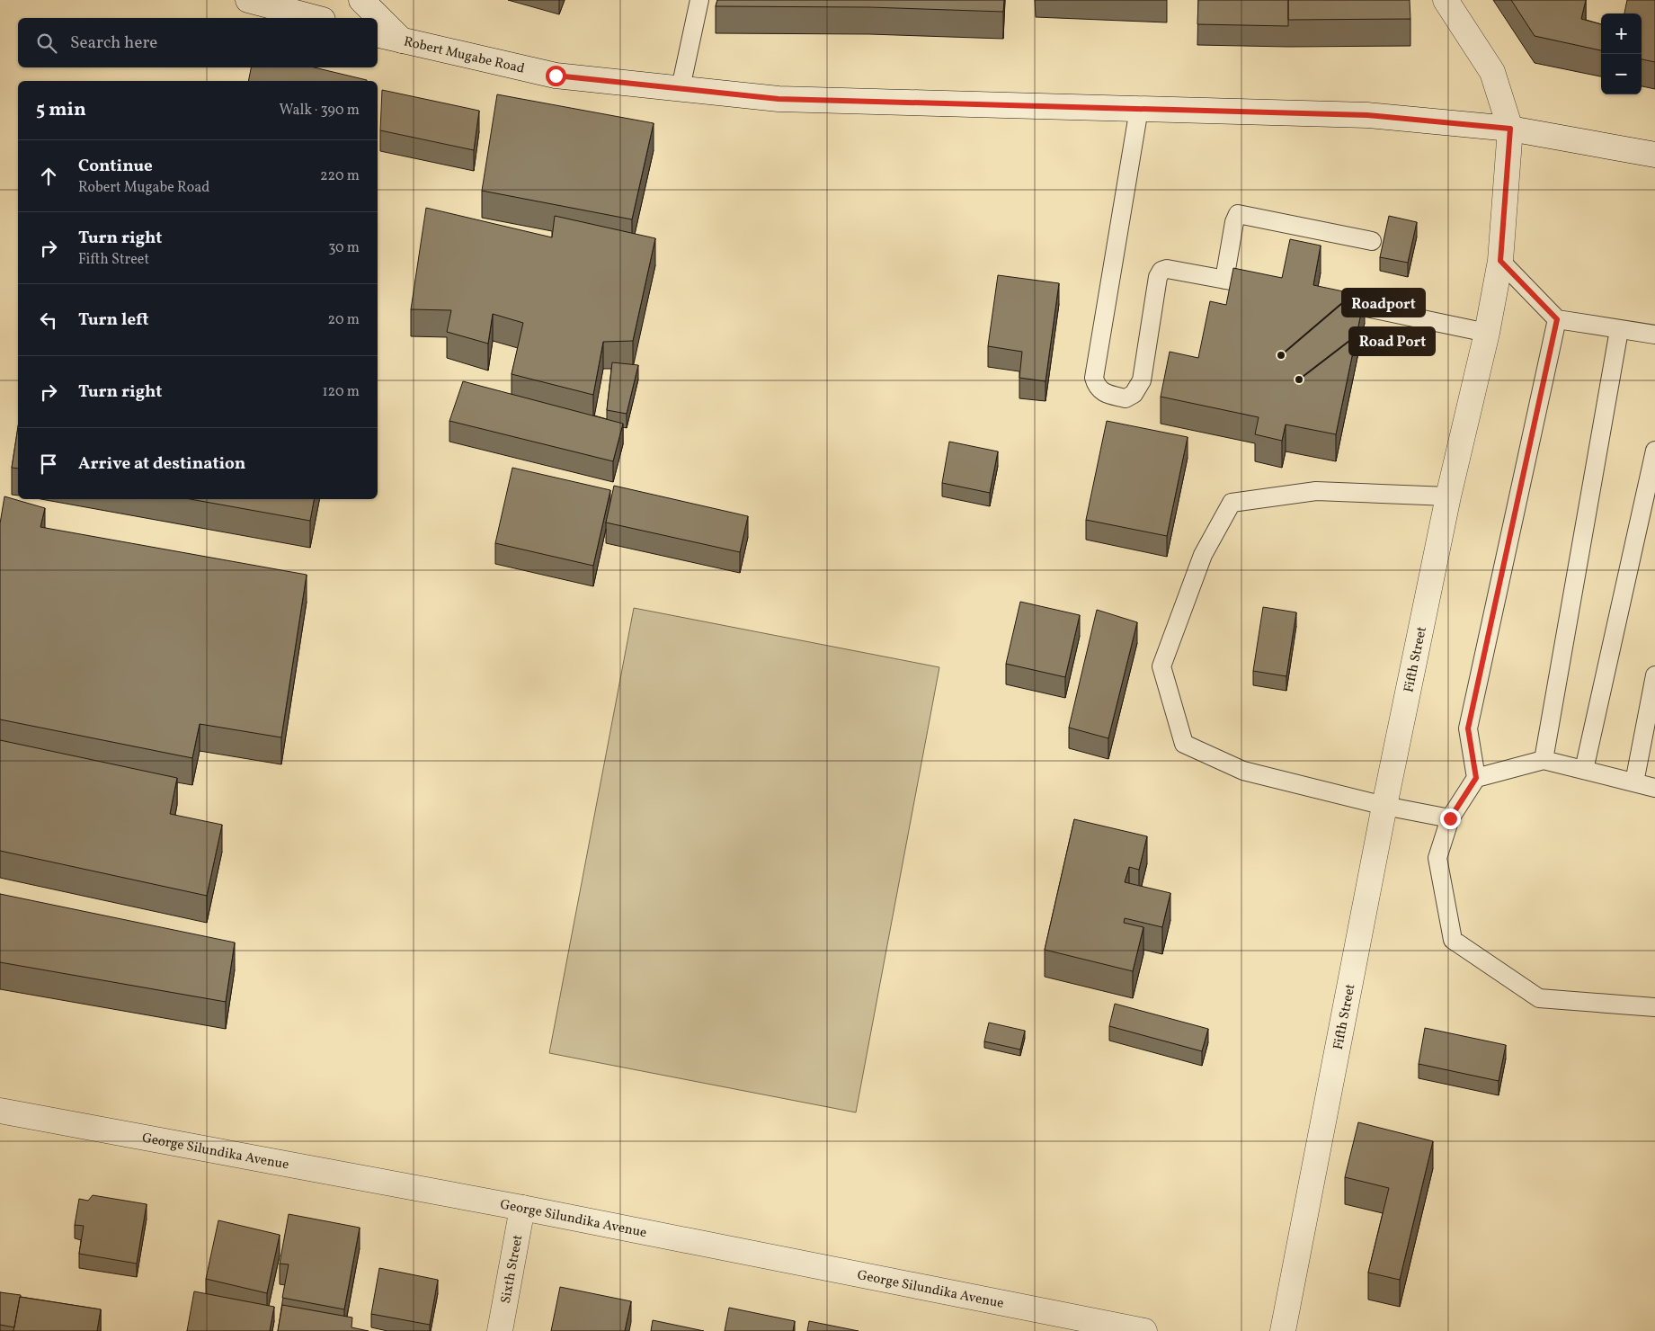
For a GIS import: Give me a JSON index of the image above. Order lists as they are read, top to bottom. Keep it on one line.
{"streets":{"street":["Robert Mugabe Road","Fifth Street","George Silundika Avenue","Sixth Street"]},"crossings":[["Robert Mugabe Road","Fifth Street"],["George Silundika Avenue","Sixth Street"]],"places":["Roadport","Road Port"],"page":{"map_buttons":["+","−"],"search":"Search here","heading":["5 min","Walk · 390 m"],"list":[["Continue","Robert Mugabe Road","220 m"],["Turn right","Fifth Street","30 m"],["Turn left","20 m"],["Turn right","120 m"],"Arrive at destination"]}}
